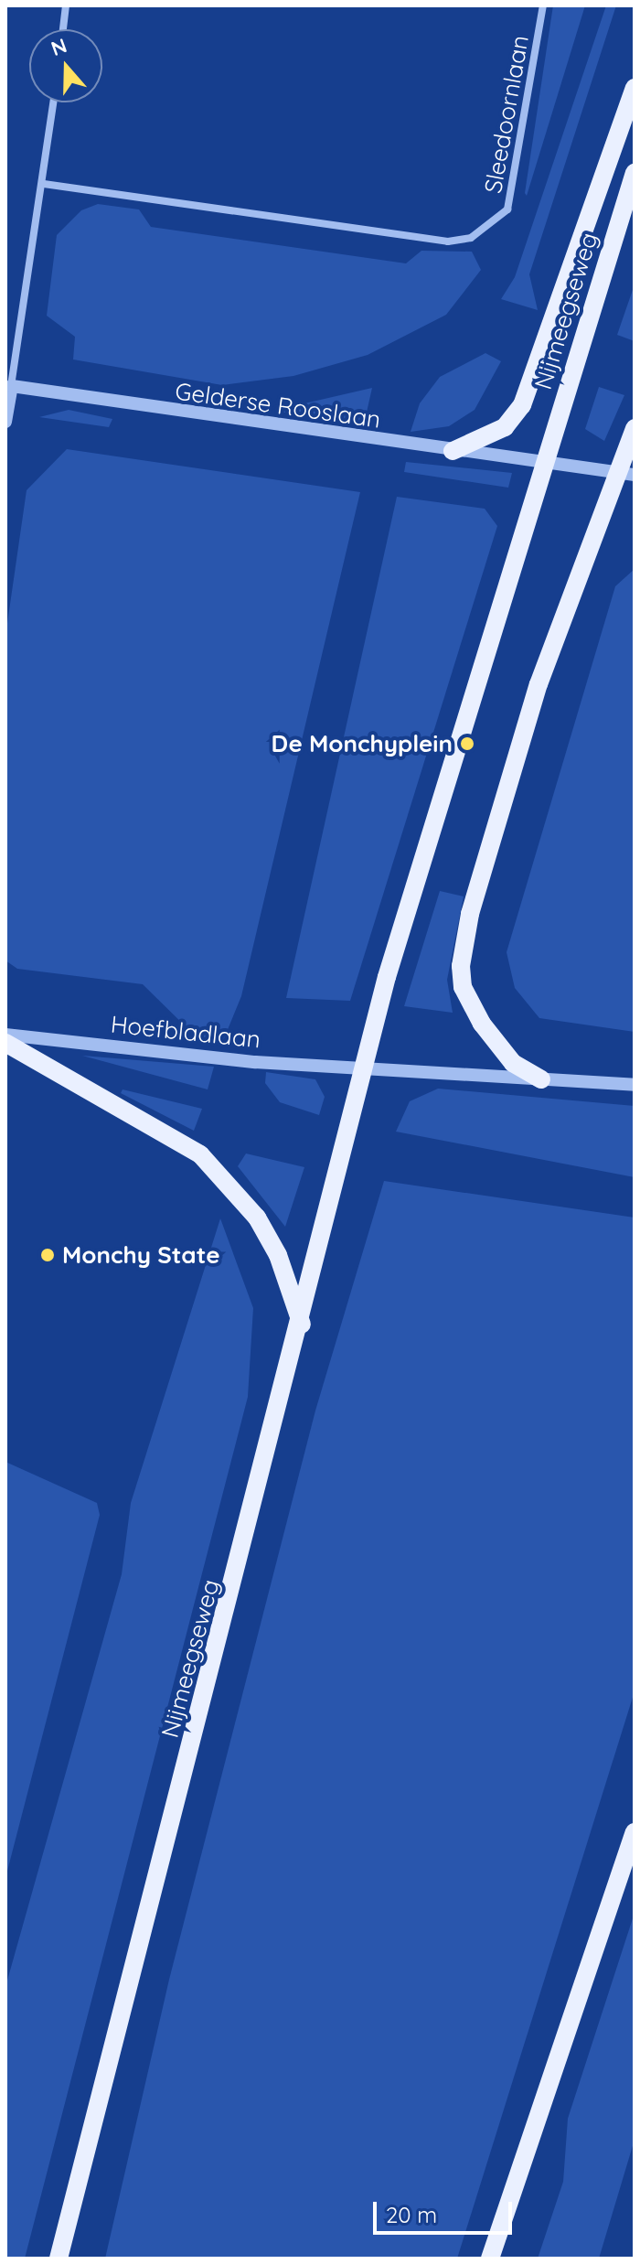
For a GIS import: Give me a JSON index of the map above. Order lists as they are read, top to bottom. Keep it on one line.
{"streets":{"main road":["Nijmeegseweg"],"street":["Sleedoornlaan","Gelderse Rooslaan","Hoefbladlaan"]},"crossings":[["Nijmeegseweg","Gelderse Rooslaan"],["Nijmeegseweg","Hoefbladlaan"]],"places":["De Monchyplein","Monchy State"],"scale_bar":"20 m","north":"top"}
